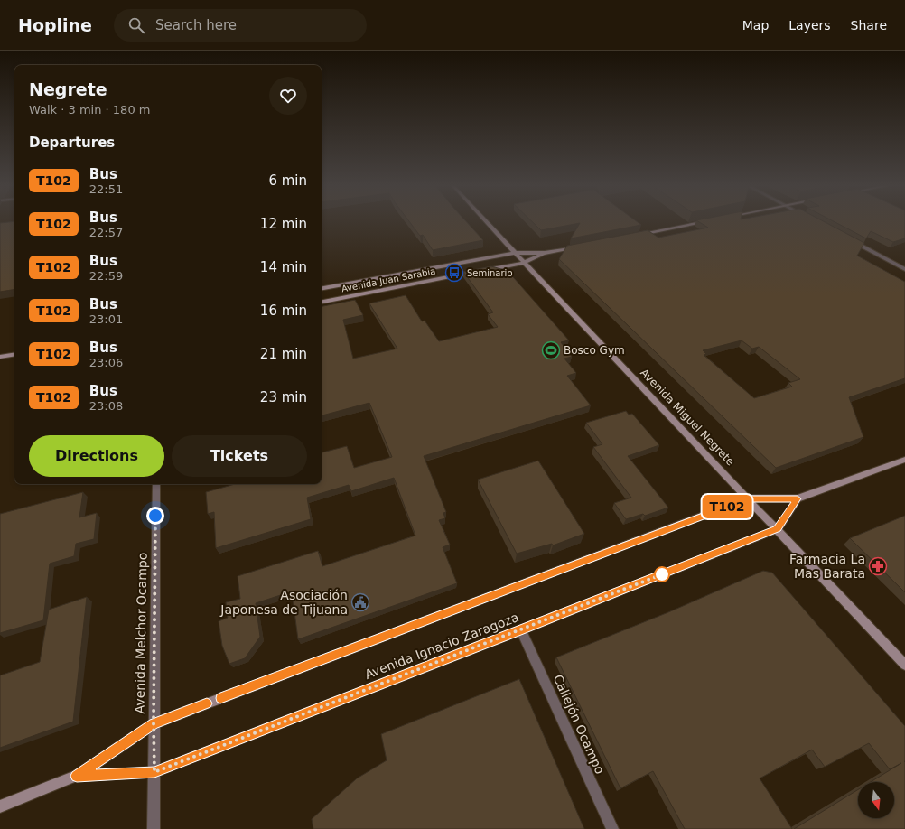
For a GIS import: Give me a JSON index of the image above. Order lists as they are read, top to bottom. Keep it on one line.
{"streets":{"main road":["Avenida Juan Sarabia","Avenida Miguel Negrete","Avenida Ignacio Zaragoza"],"street":["Avenida Melchor Ocampo","Callejón Ocampo"]},"crossings":[["Avenida Juan Sarabia","Avenida Miguel Negrete"],["Avenida Miguel Negrete","Avenida Ignacio Zaragoza"],["Avenida Melchor Ocampo","Avenida Ignacio Zaragoza"],["Avenida Ignacio Zaragoza","Callejón Ocampo"]],"places":{"bus stop":["Seminario"],"sports":["Bosco Gym"],"pharmacy":["Farmacia La Mas Barata"],"public building":["Asociación Japonesa de Tijuana"]},"lines":["bus line T102"],"north":"bottom","page":{"header":"Hopline","search":"Search here","nav":["Map","Layers","Share"],"on_map":"T102","heading":[["Negrete","Walk · 3 min · 180 m"],"Departures"],"list":[{"mark":"T102","name":"Bus","note":"22:51","value":"6 min"},{"mark":"T102","name":"Bus","note":"22:57","value":"12 min"},{"mark":"T102","name":"Bus","note":"22:59","value":"14 min"},{"mark":"T102","name":"Bus","note":"23:01","value":"16 min"},{"mark":"T102","name":"Bus","note":"23:06","value":"21 min"},{"mark":"T102","name":"Bus","note":"23:08","value":"23 min"}],"buttons":["Directions","Tickets"]}}
